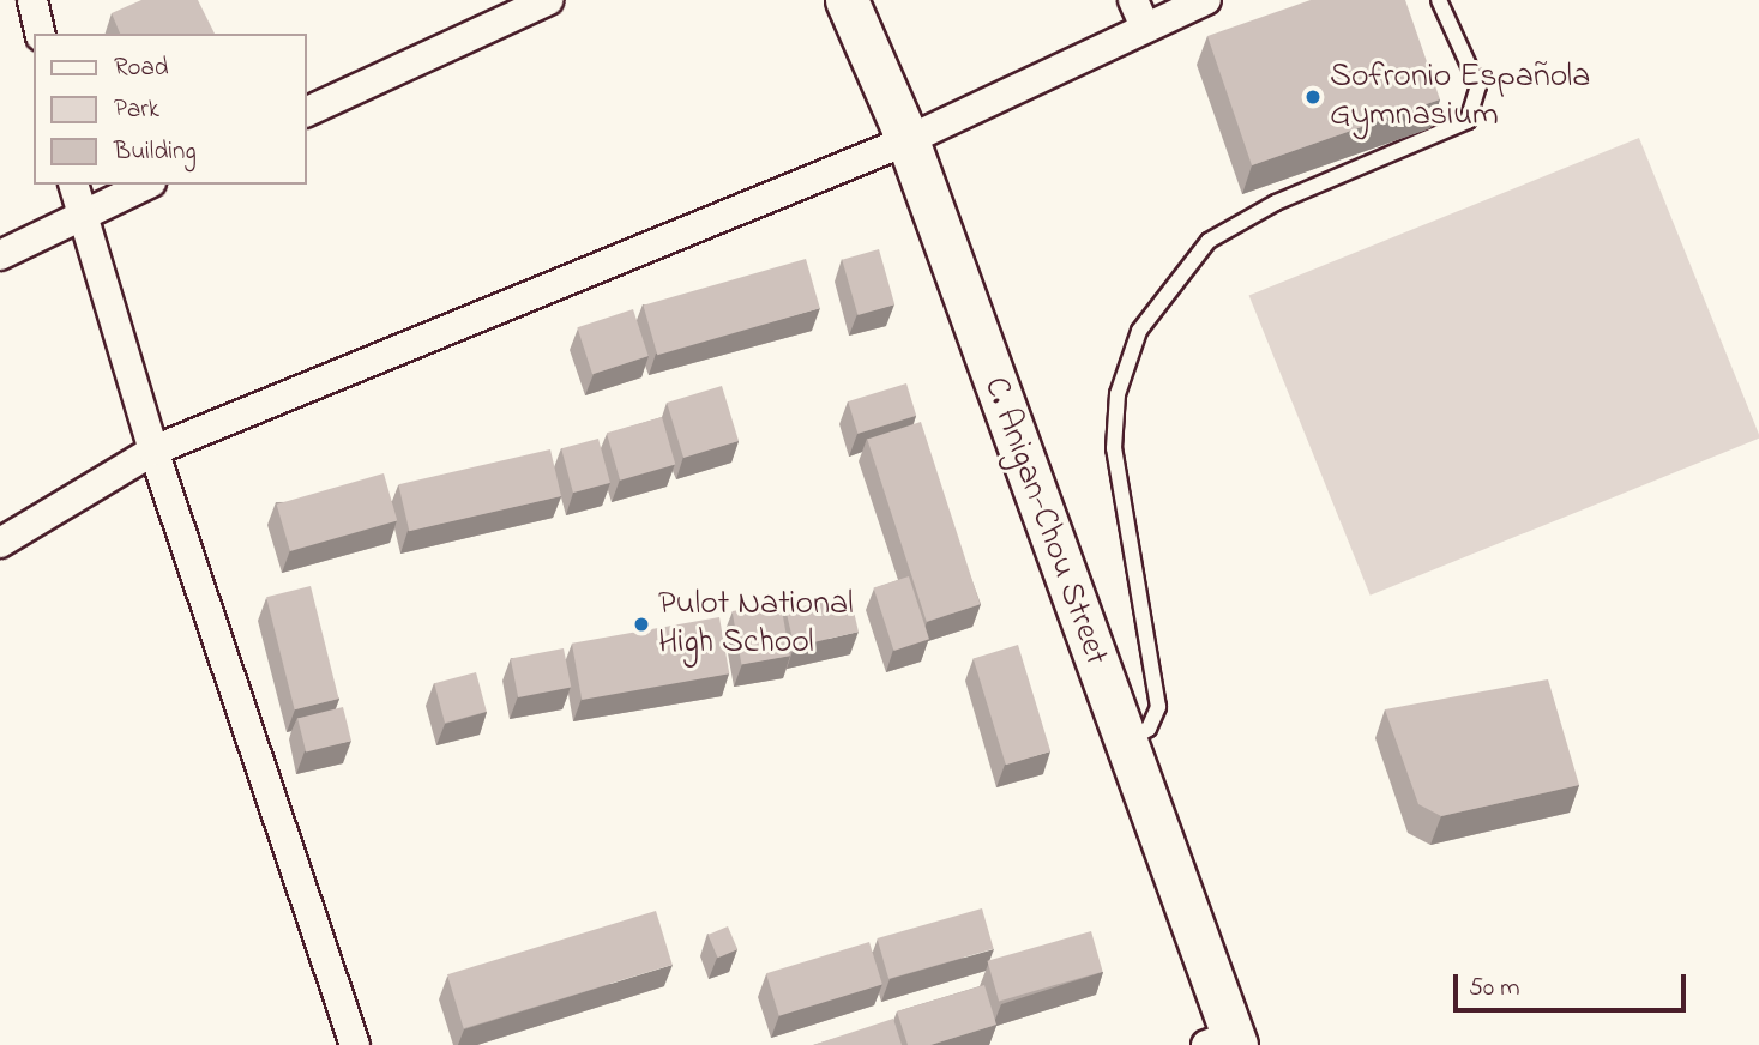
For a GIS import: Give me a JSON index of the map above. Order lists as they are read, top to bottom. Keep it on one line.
{"streets":{"street":["C. Anigan-Chou Street"]},"places":["Sofronio Española Gymnasium","Pulot National High School"],"legend":["Road","Park","Building"],"scale_bar":"50 m"}
